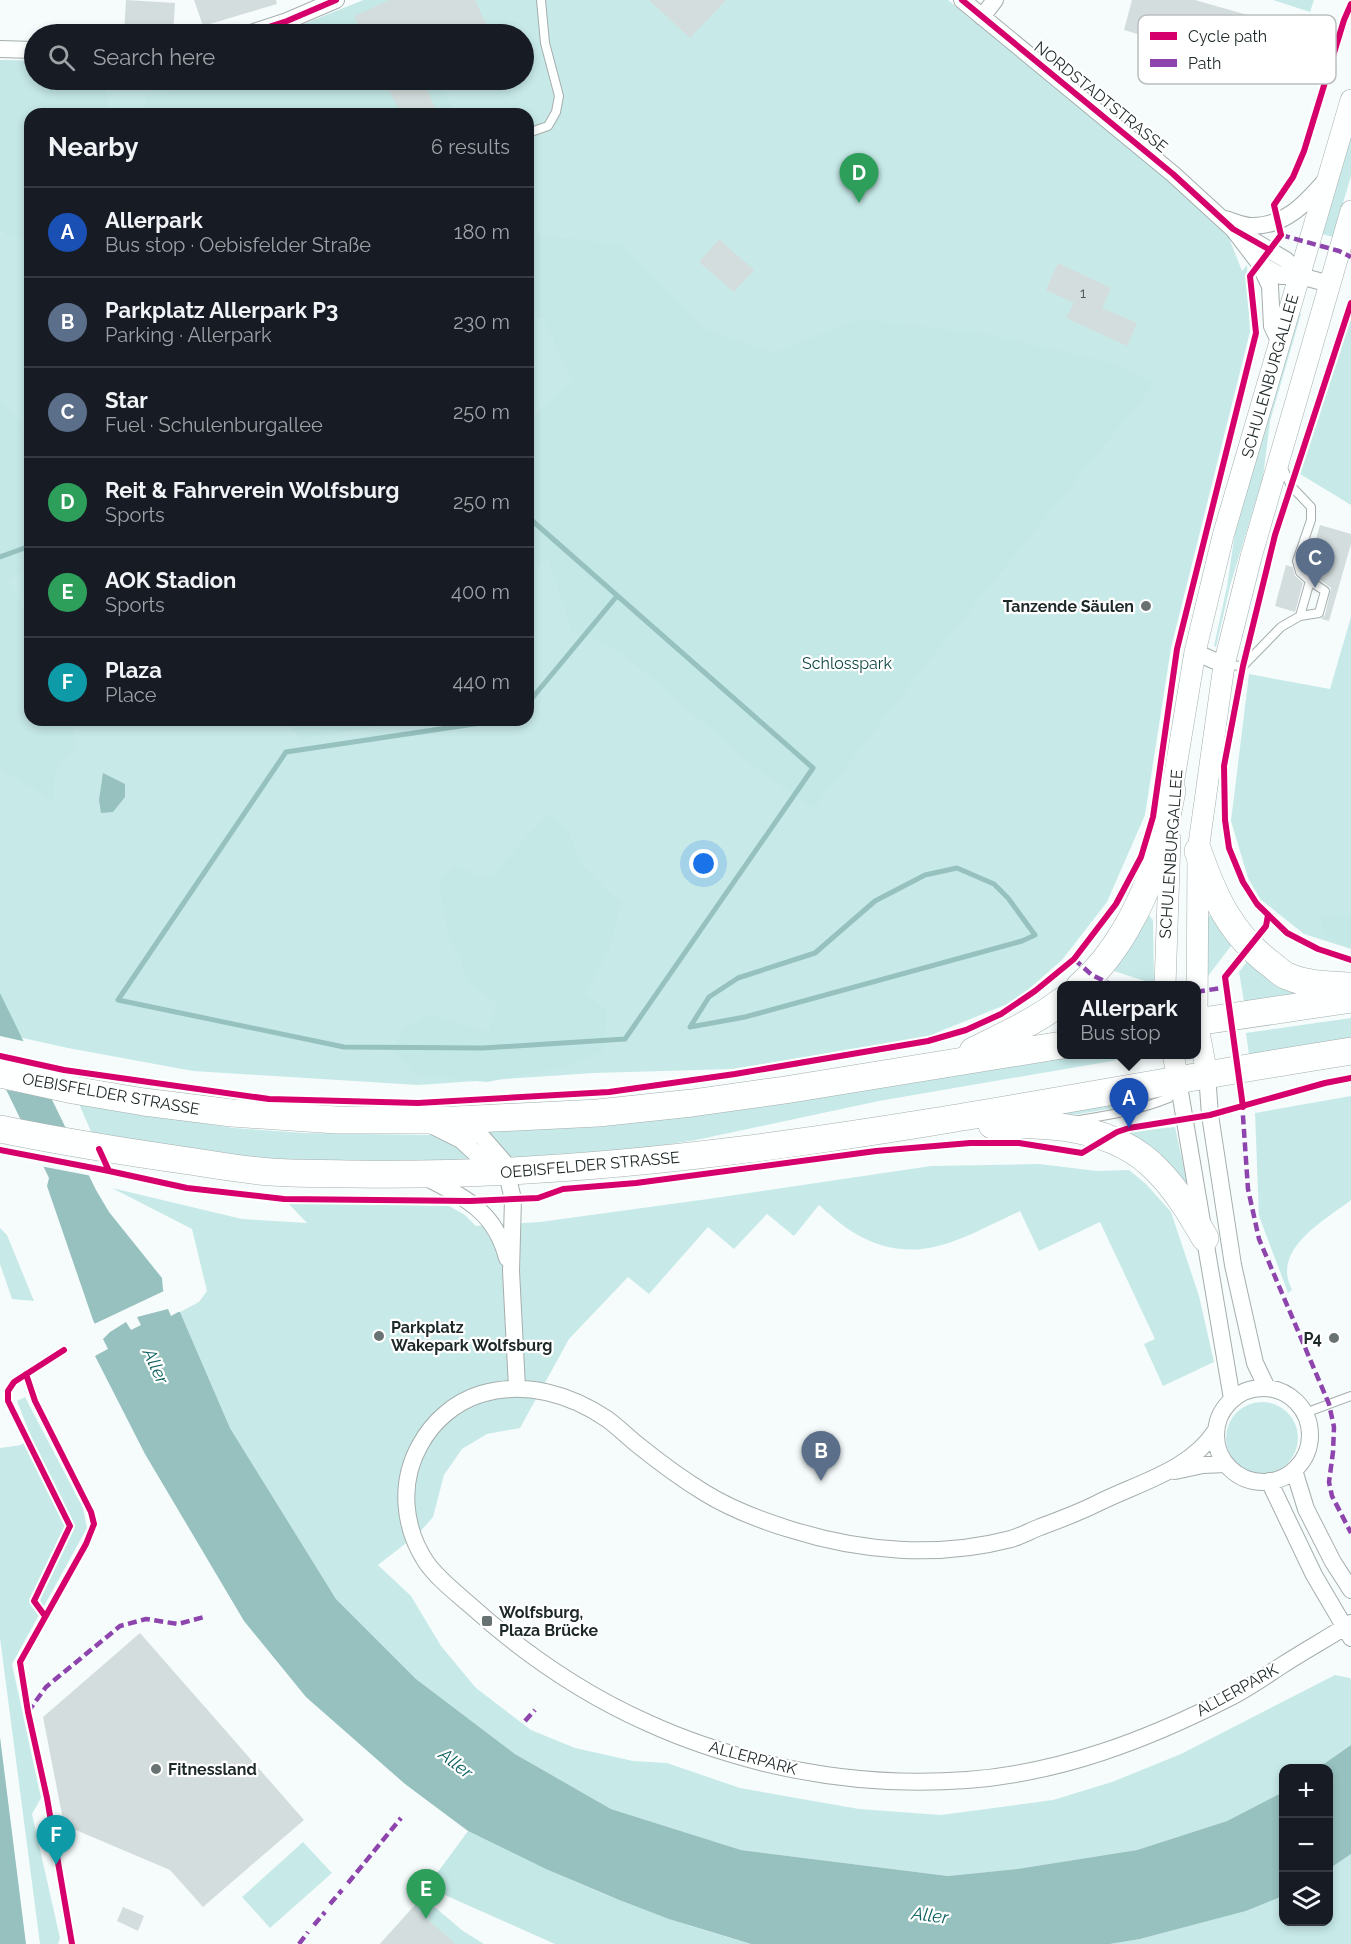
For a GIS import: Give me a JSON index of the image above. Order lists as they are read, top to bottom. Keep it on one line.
{"streets":{"main road":["OEBISFELDER STRASSE"],"street":["NORDSTADTSTRASSE","SCHULENBURGALLEE","ALLERPARK"]},"crossings":[["NORDSTADTSTRASSE","SCHULENBURGALLEE"],["SCHULENBURGALLEE","OEBISFELDER STRASSE"]],"water":["Aller"],"parks":["Schlosspark"],"places":{"other":["Tanzende Säulen","Parkplatz Wakepark Wolfsburg","P4","Fitnessland"],"transit":["Wolfsburg, Plaza Brücke"]},"house_numbers":["1"],"legend":["Cycle path","Path"],"page":{"search":"Search here","heading":["Nearby","6 results"],"pins":["D","C","A","B","F","E"],"list":[{"mark":"A","name":"Allerpark","note":"Bus stop · Oebisfelder Straße","value":"180 m"},{"mark":"B","name":"Parkplatz Allerpark P3","note":"Parking · Allerpark","value":"230 m"},{"mark":"C","name":"Star","note":"Fuel · Schulenburgallee","value":"250 m"},{"mark":"D","name":"Reit & Fahrverein Wolfsburg","note":"Sports","value":"250 m"},{"mark":"E","name":"AOK Stadion","note":"Sports","value":"400 m"},{"mark":"F","name":"Plaza","note":"Place","value":"440 m"}],"popup":["Allerpark","Bus stop"],"map_buttons":["+","−"]}}
